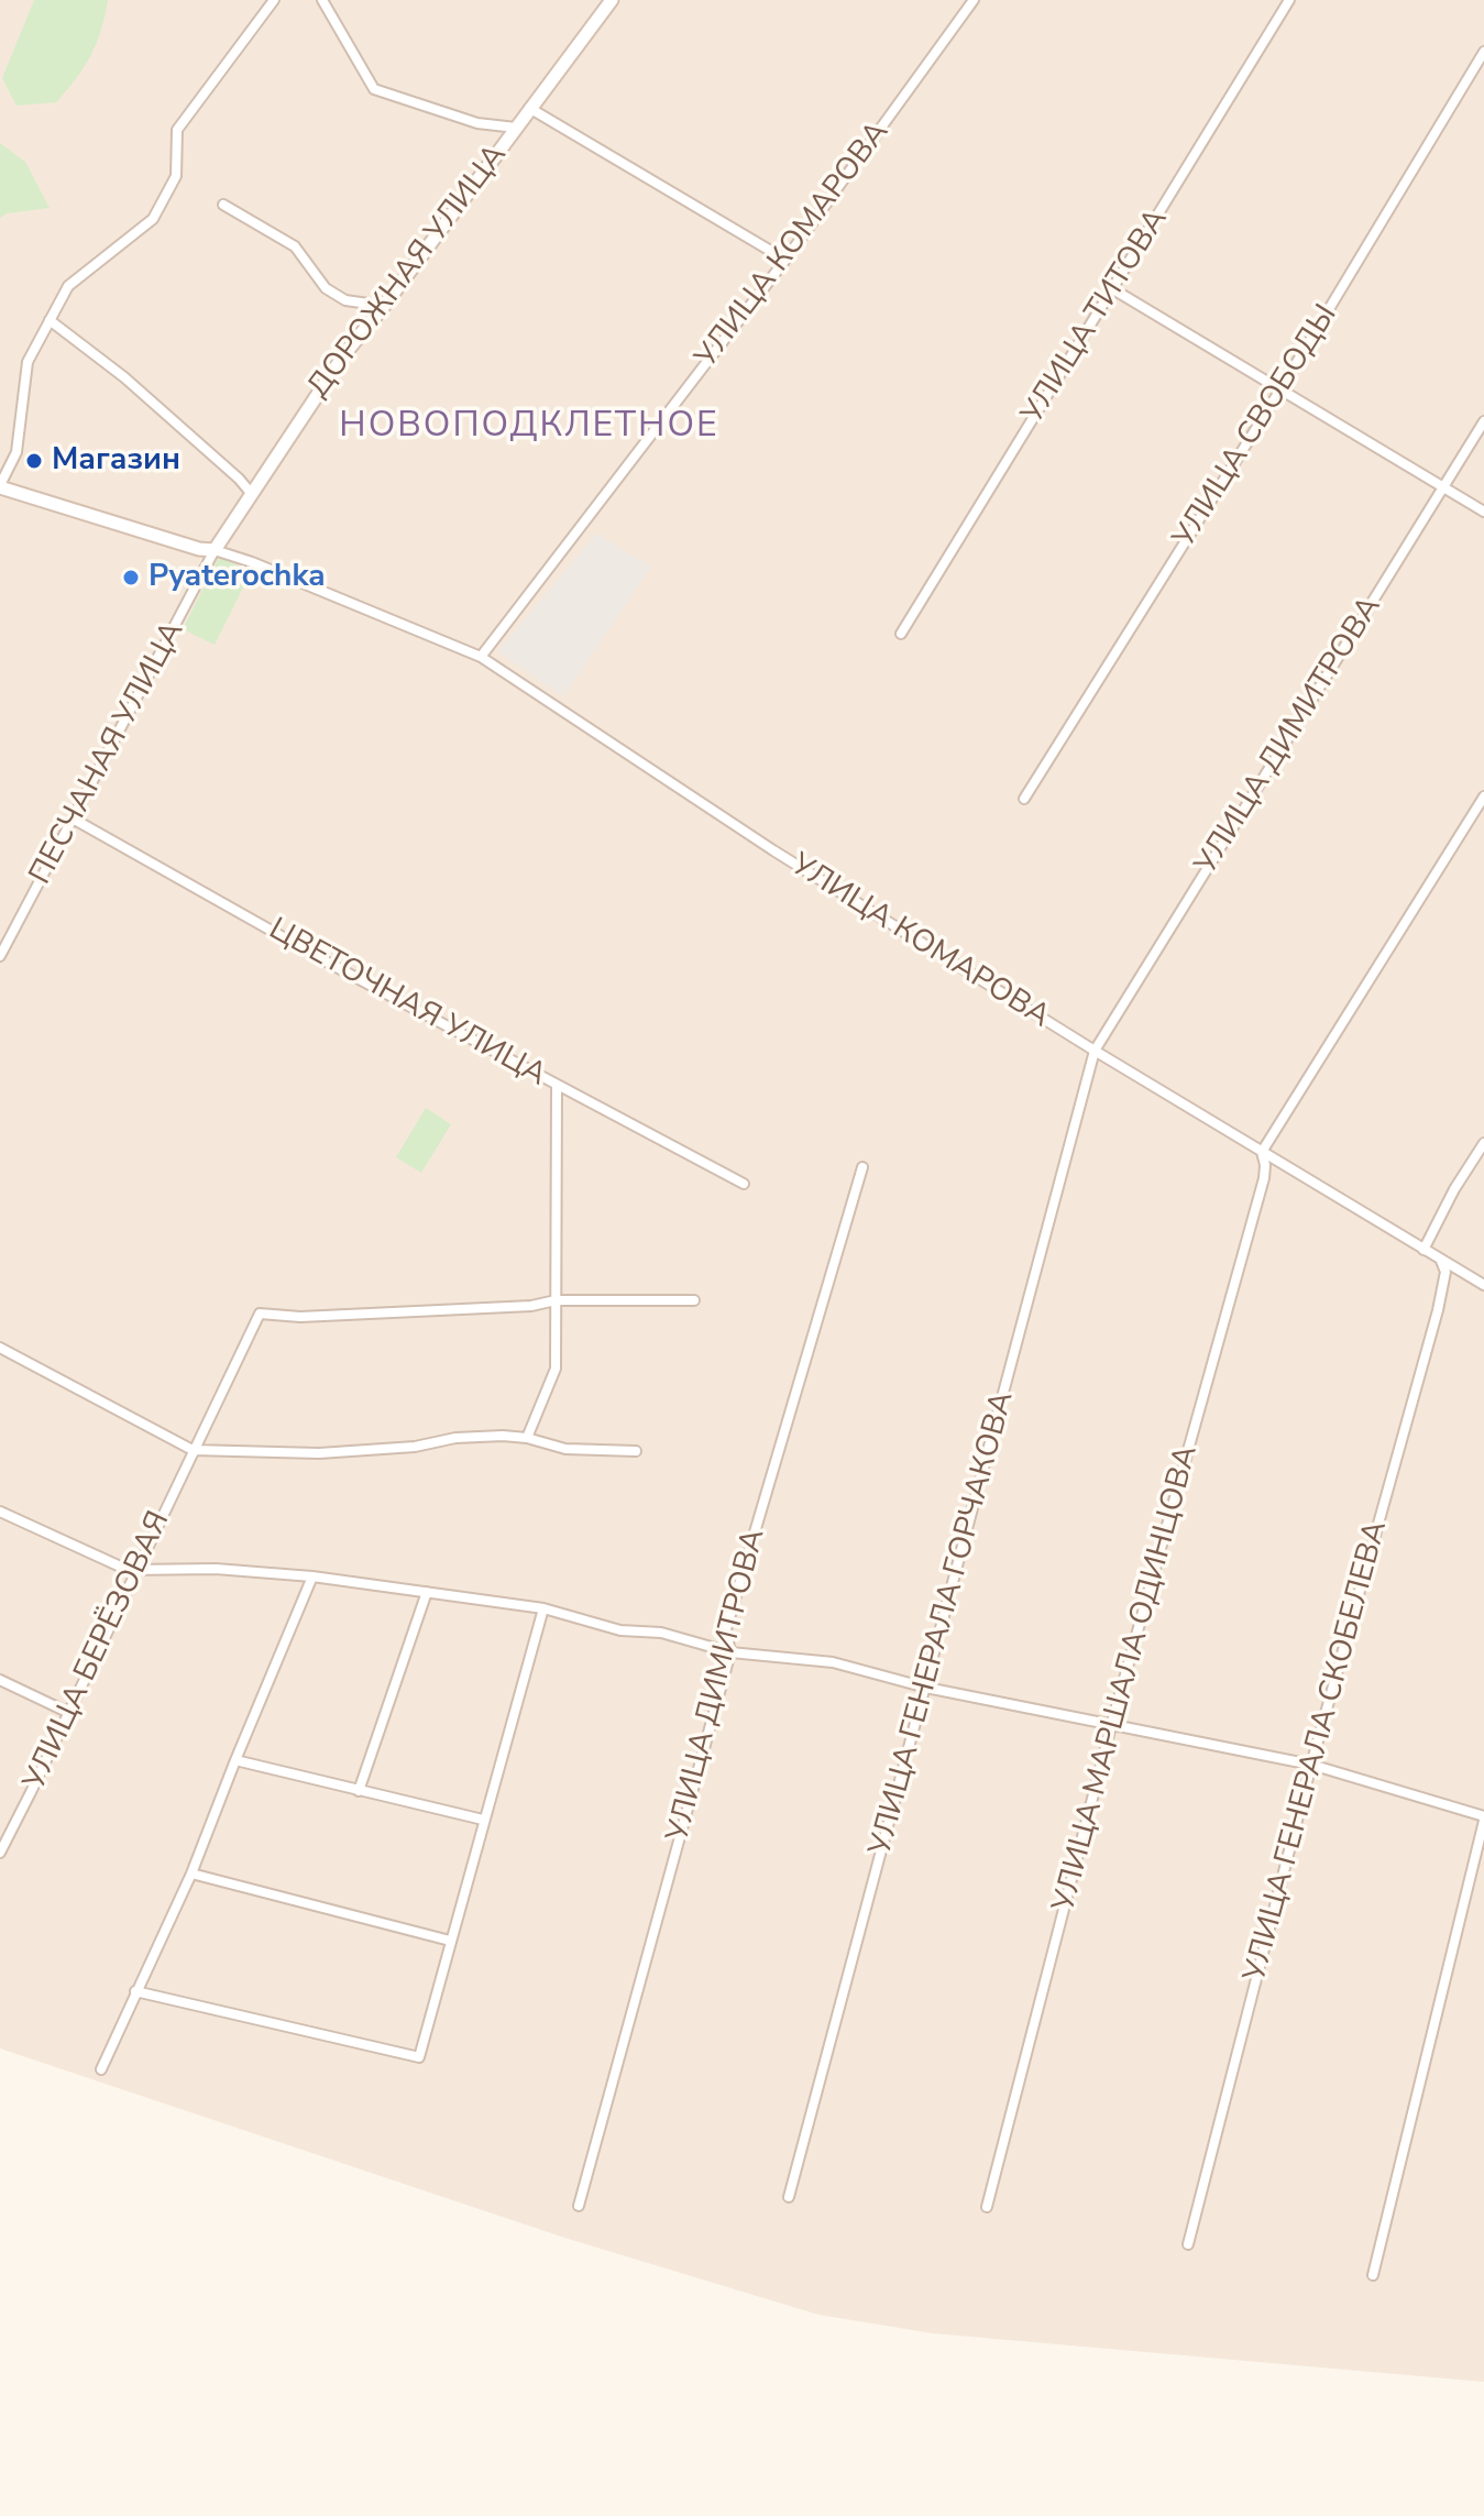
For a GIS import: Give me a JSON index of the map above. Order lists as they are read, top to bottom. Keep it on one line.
{"streets":{"street":["УЛИЦА КОМАРОВА","ДОРОЖНАЯ УЛИЦА","УЛИЦА ТИТОВА","УЛИЦА СВОБОДЫ","УЛИЦА ДИМИТРОВА","ПЕСЧАНАЯ УЛИЦА","ЦВЕТОЧНАЯ УЛИЦА","УЛИЦА ГЕНЕРАЛА ГОРЧАКОВА","УЛИЦА БЕРЁЗОВАЯ","УЛИЦА МАРШАЛА ОДИНЦОВА","УЛИЦА ГЕНЕРАЛА СКОБЕЛЕВА"]},"crossings":[["УЛИЦА КОМАРОВА","ДОРОЖНАЯ УЛИЦА"],["УЛИЦА КОМАРОВА","УЛИЦА ДИМИТРОВА"],["УЛИЦА КОМАРОВА","ПЕСЧАНАЯ УЛИЦА"],["УЛИЦА КОМАРОВА","УЛИЦА ГЕНЕРАЛА ГОРЧАКОВА"],["УЛИЦА КОМАРОВА","УЛИЦА МАРШАЛА ОДИНЦОВА"],["УЛИЦА КОМАРОВА","УЛИЦА ГЕНЕРАЛА СКОБЕЛЕВА"],["ДОРОЖНАЯ УЛИЦА","ПЕСЧАНАЯ УЛИЦА"],["УЛИЦА ДИМИТРОВА","УЛИЦА ГЕНЕРАЛА ГОРЧАКОВА"],["ПЕСЧАНАЯ УЛИЦА","ЦВЕТОЧНАЯ УЛИЦА"]],"districts":["НОВОПОДКЛЕТНОЕ"],"places":["Магазин","Pyaterochka"]}
